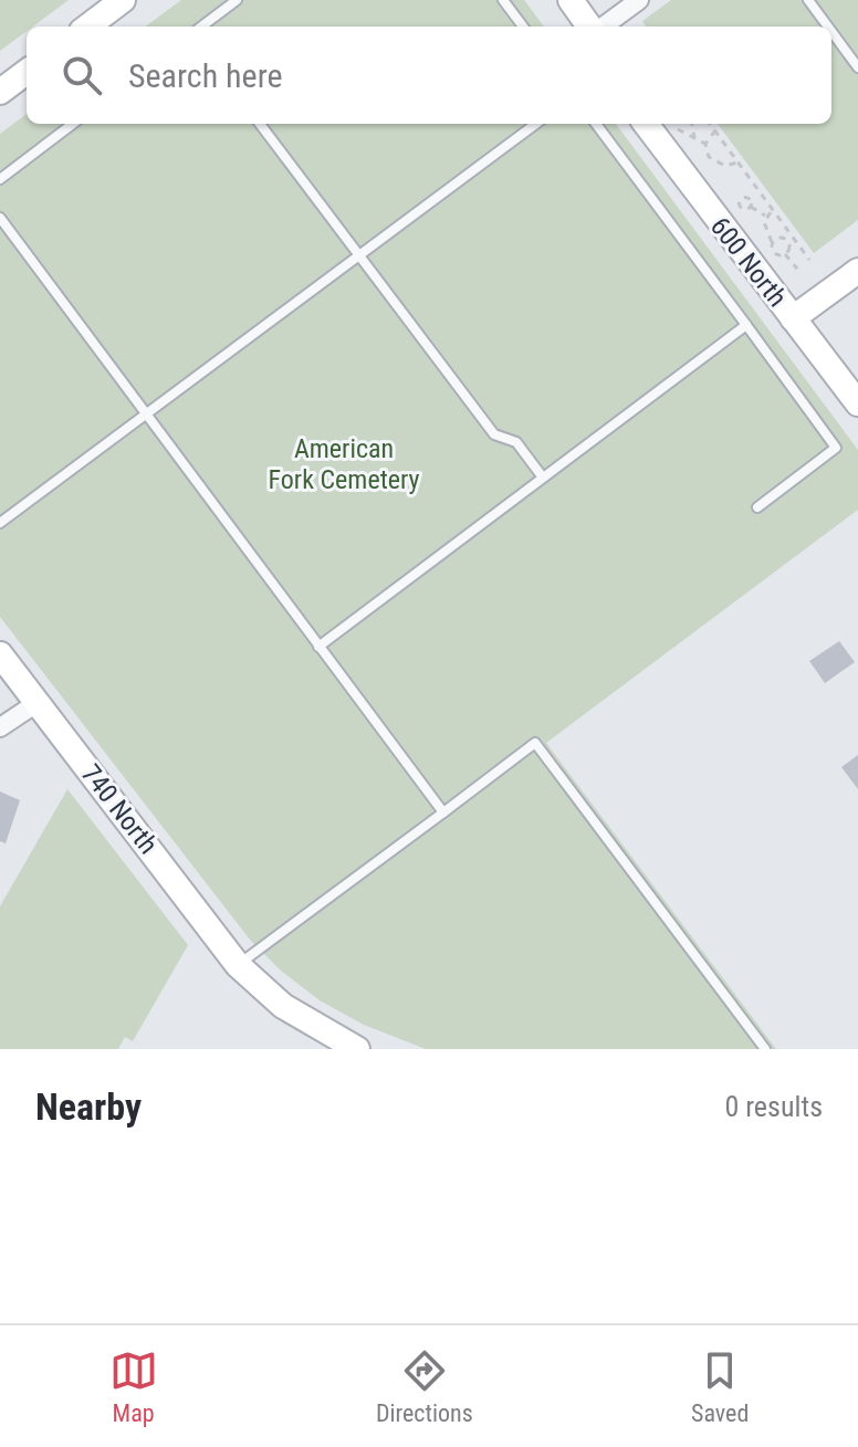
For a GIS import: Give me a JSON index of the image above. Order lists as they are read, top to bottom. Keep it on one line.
{"streets":{"street":["600 North","740 North"]},"parks":["American Fork Cemetery"],"page":{"search":"Search here","heading":["Nearby","0 results"],"nav":["Map","Directions","Saved"]}}
